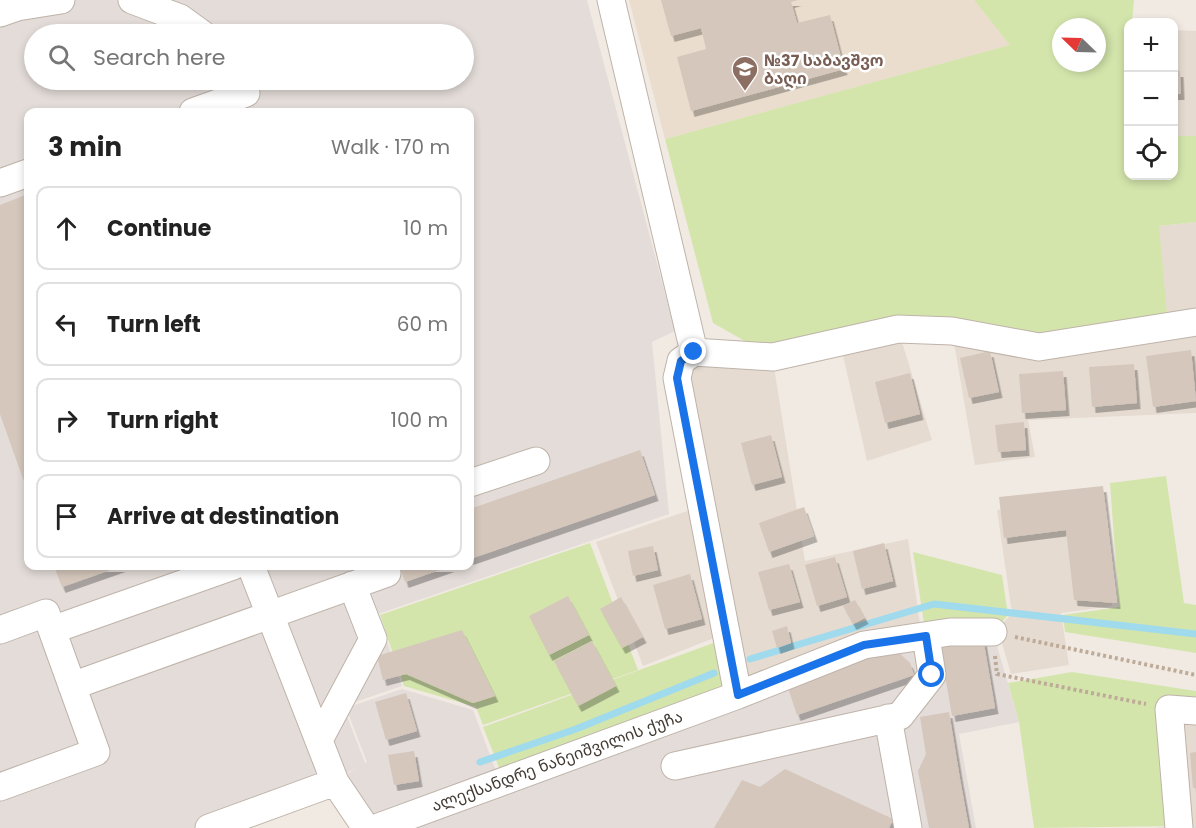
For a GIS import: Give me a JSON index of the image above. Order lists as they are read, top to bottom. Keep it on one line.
{"streets":{"street":["ალექსანდრე ნანეიშვილის ქუჩა"]},"places":{"school or university":["№37 საბავშვო ბაღი"]},"north":"top left","page":{"map_buttons":["+","−"],"search":"Search here","heading":["3 min","Walk · 170 m"],"list":[["Continue","10 m"],["Turn left","60 m"],["Turn right","100 m"],"Arrive at destination"]}}
